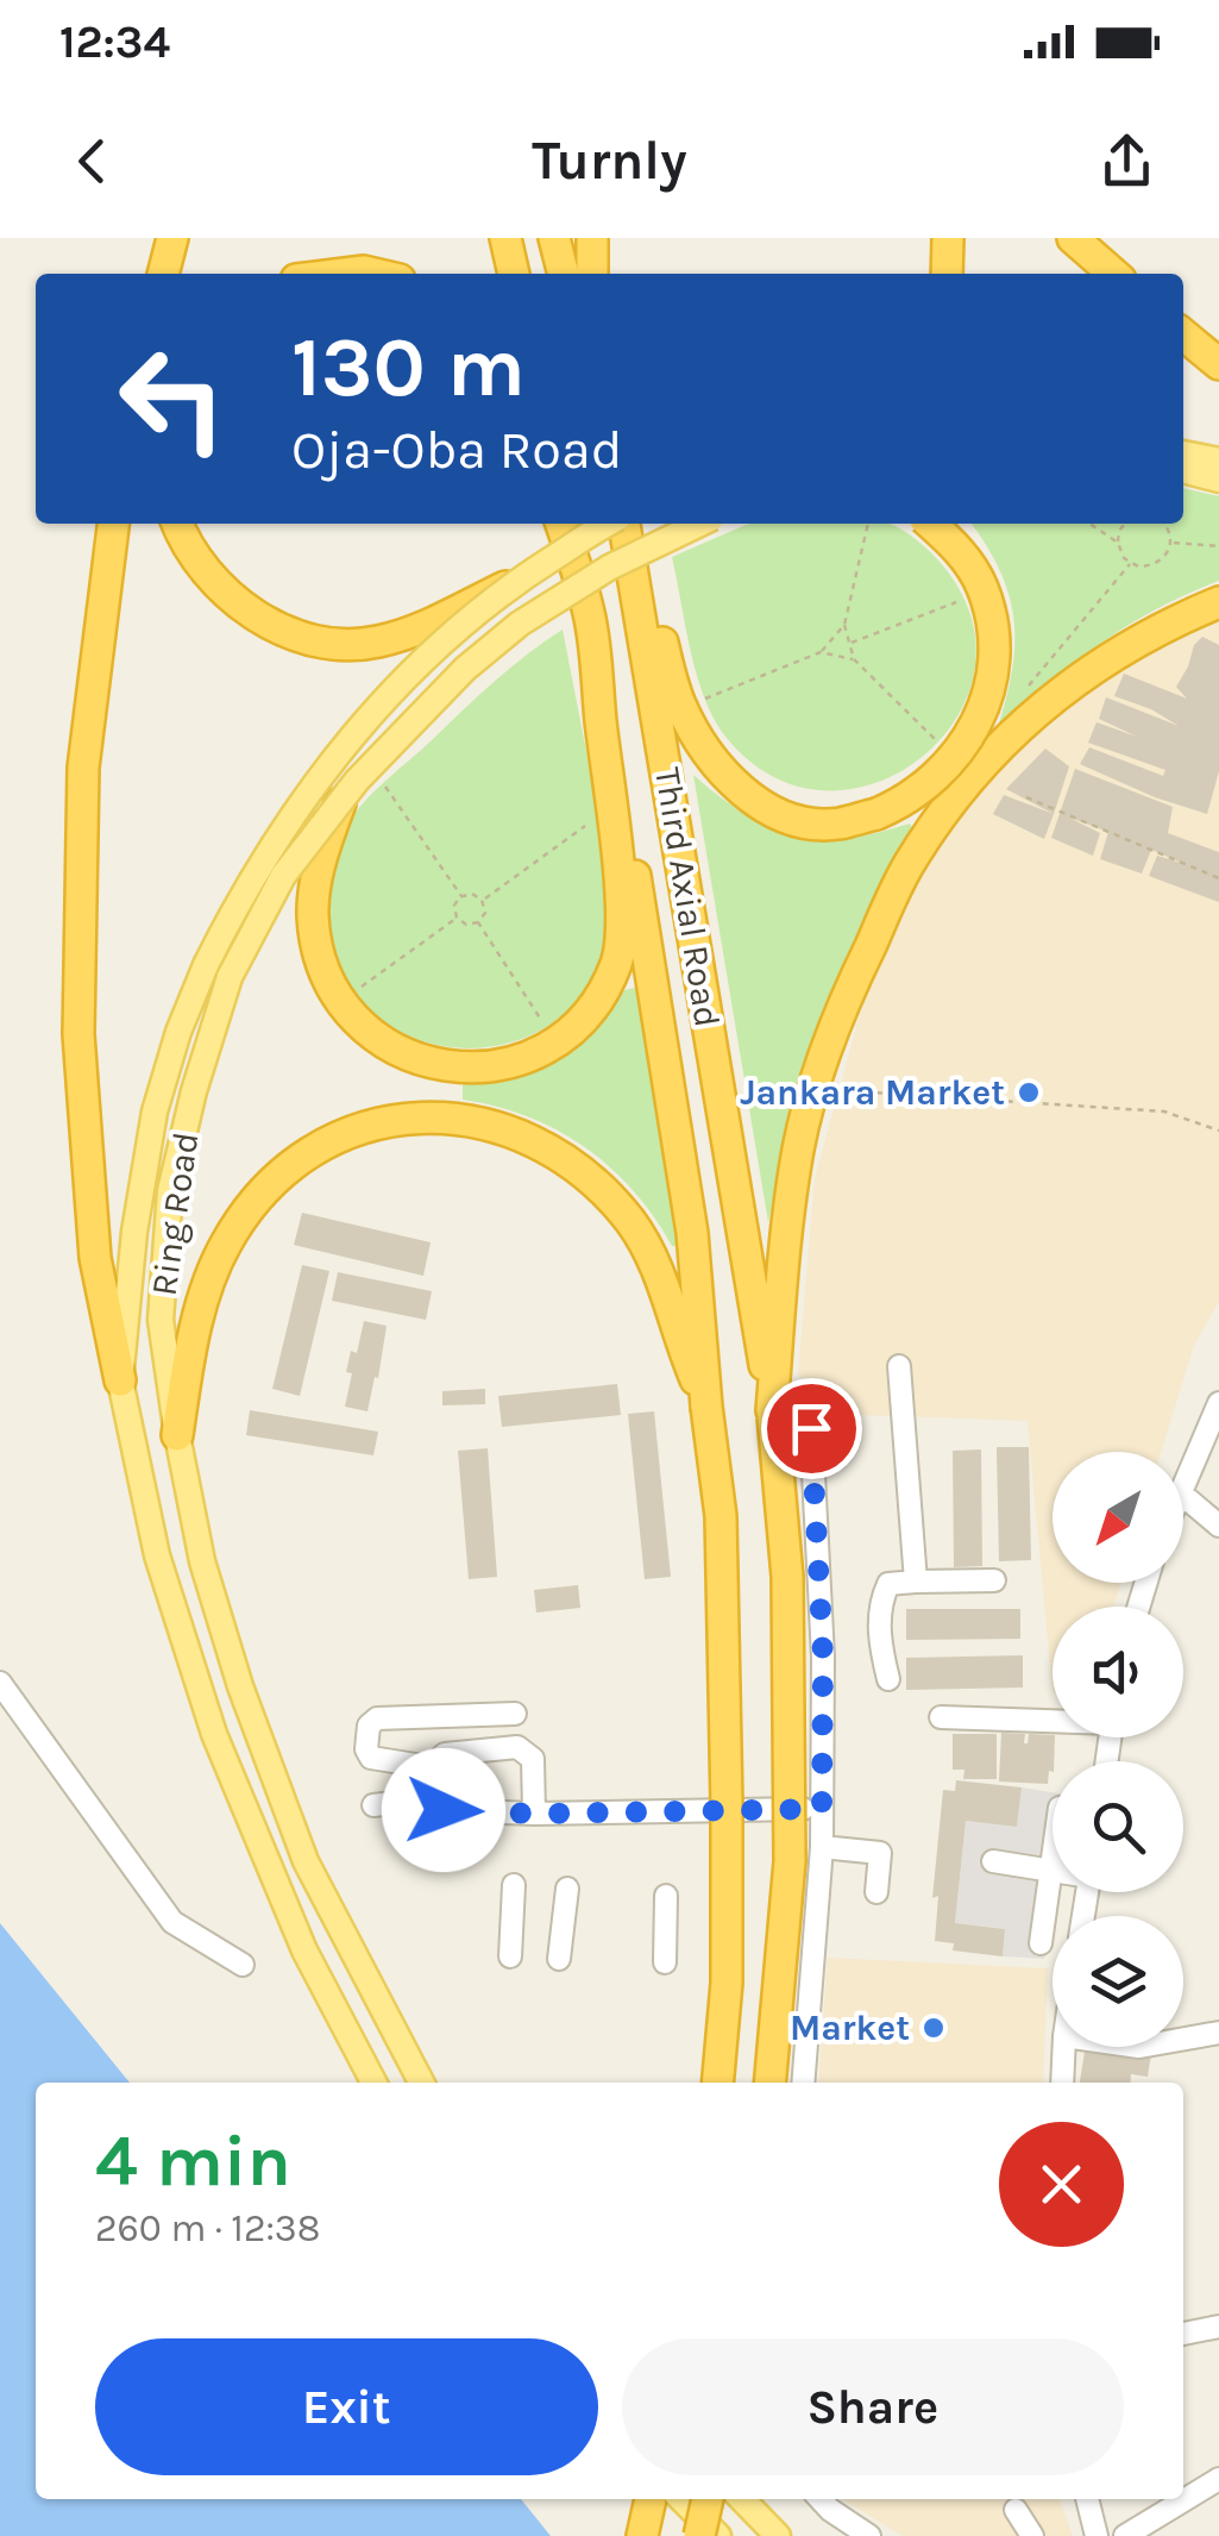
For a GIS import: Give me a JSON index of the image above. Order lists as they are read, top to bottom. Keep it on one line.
{"streets":{"highway":["Third Axial Road"],"main road":["Ring Road"]},"places":["Jankara Market","Market"],"north":"bottom left","page":{"status":"12:34","header":"Turnly","turn":["130 m","Oja-Oba Road"],"heading":["4 min","260 m · 12:38"],"buttons":["Exit","Share"]}}
